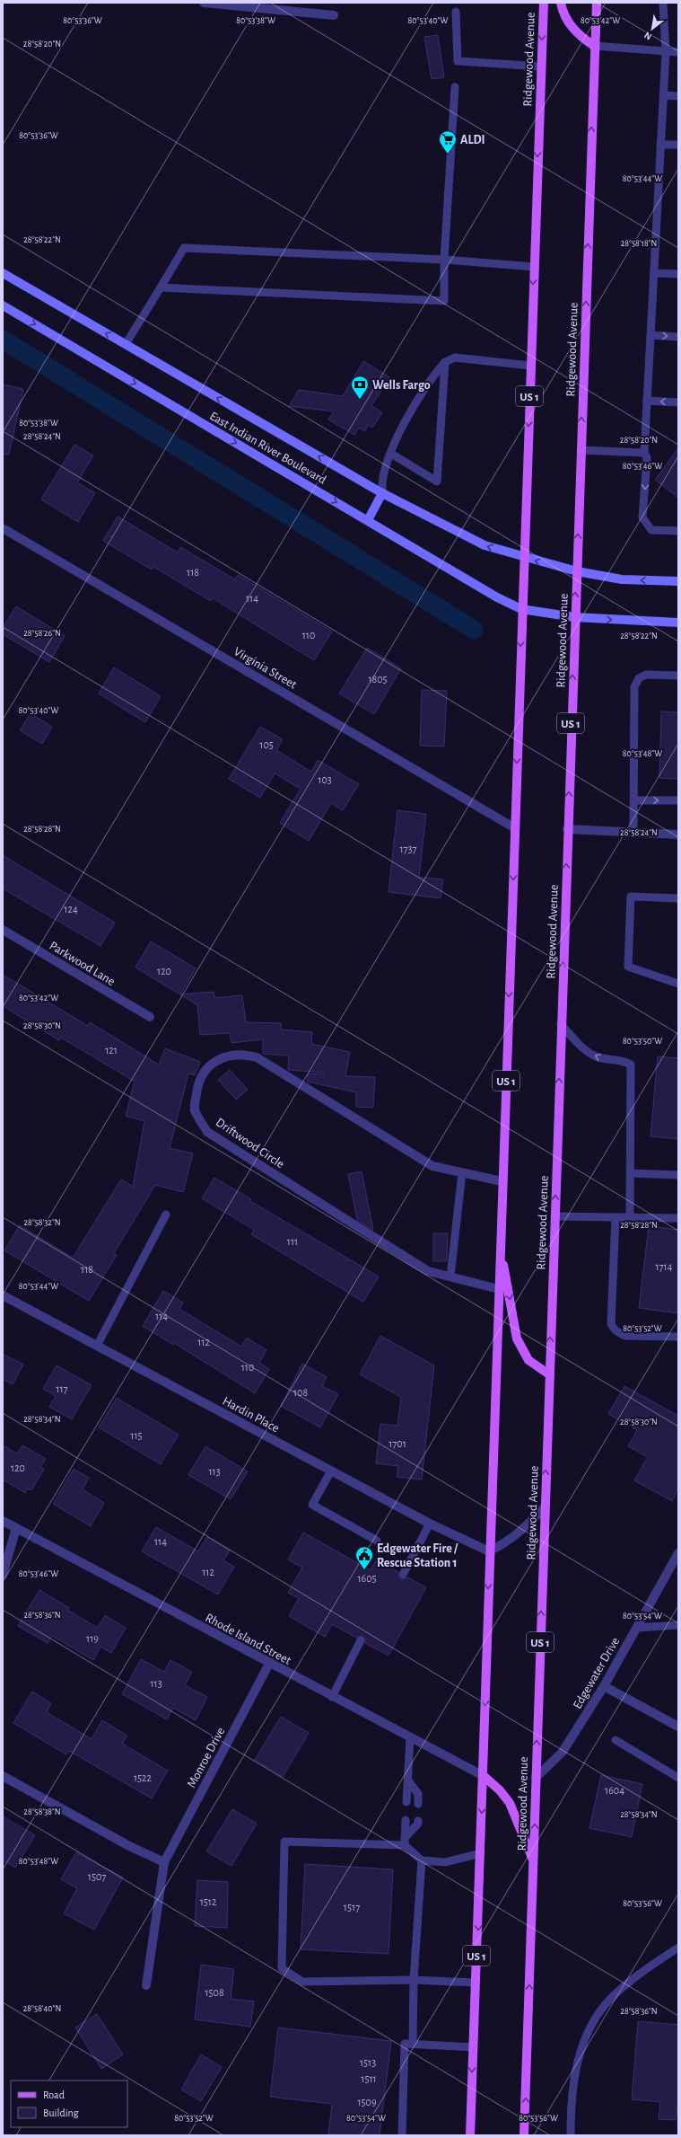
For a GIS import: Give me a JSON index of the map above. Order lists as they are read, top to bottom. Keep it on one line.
{"streets":{"main road":["Ridgewood Avenue","US 1"],"street":["East Indian River Boulevard","Virginia Street","Parkwood Lane","Driftwood Circle","Hardin Place","Rhode Island Street","Edgewater Drive","Monroe Drive"]},"crossings":[["Ridgewood Avenue","East Indian River Boulevard"],["Ridgewood Avenue","Virginia Street"],["Ridgewood Avenue","Driftwood Circle"],["Ridgewood Avenue","Hardin Place"],["Ridgewood Avenue","Rhode Island Street"],["Ridgewood Avenue","Edgewater Drive"],["Rhode Island Street","Monroe Drive"]],"places":{"supermarket":["ALDI"],"bank":["Wells Fargo"],"public building":["Edgewater Fire / Rescue Station 1"]},"house_numbers":["118","114","110","1805","105","103","1737","124","120","121","111","1714","118","114","112","110","117","108","115","1701","120","113","114","112","1605","119","113","1522","1604","1507","1512","1517","1508","1513","1511","1509"],"legend":["Road","Building"],"north":"bottom left","coordinates":["80°53'36\"W","80°53'38\"W","80°53'40\"W","80°53'42\"W","28°58'20\"N","80°53'44\"W","28°58'22\"N","28°58'18\"N","28°58'24\"N","80°53'46\"W","28°58'26\"N","80°53'48\"W","28°58'28\"N","28°58'30\"N","80°53'50\"W","28°58'32\"N","80°53'52\"W","28°58'34\"N","28°58'36\"N","80°53'54\"W","28°58'38\"N","80°53'56\"W","28°58'40\"N"]}
